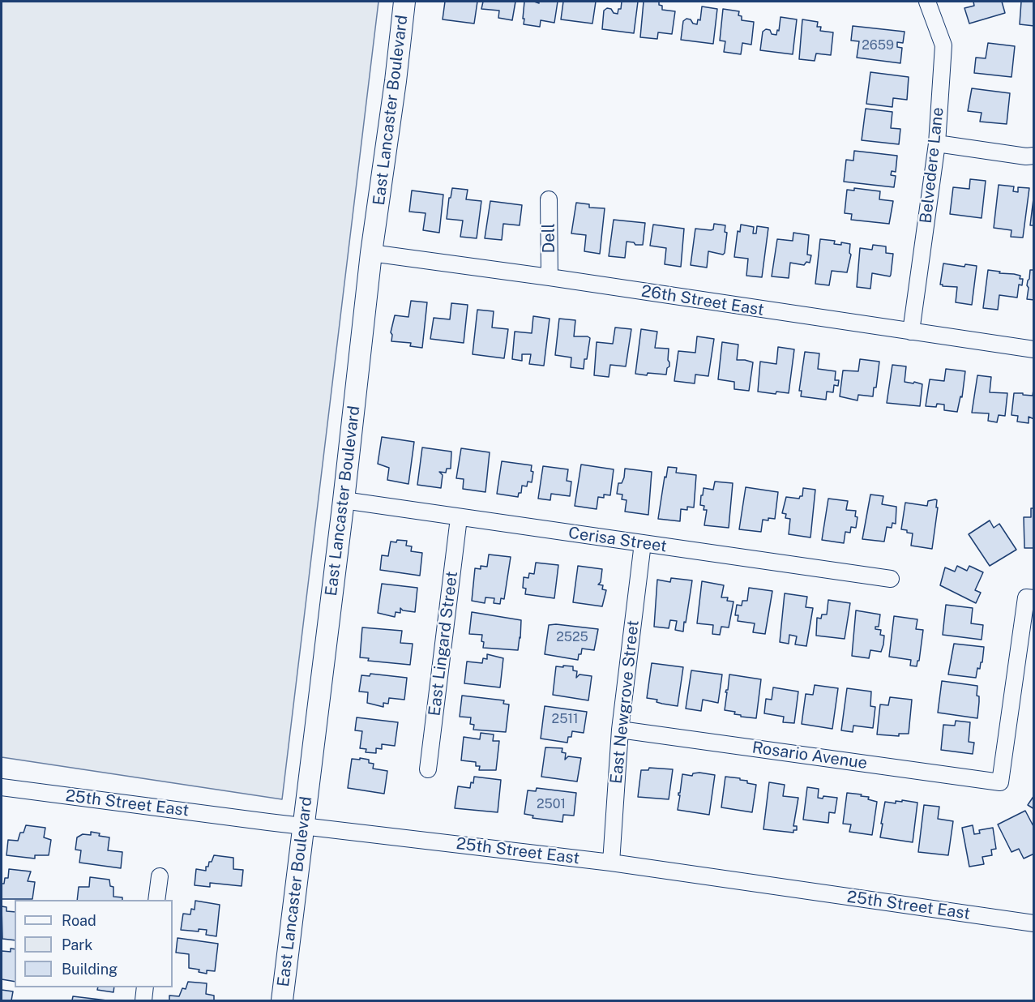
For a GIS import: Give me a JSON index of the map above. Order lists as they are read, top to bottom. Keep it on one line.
{"streets":{"main road":["East Lancaster Boulevard"],"street":["Belvedere Lane","Dell","26th Street East","Cerisa Street","East Lingard Street","East Newgrove Street","Rosario Avenue","25th Street East"]},"crossings":[["East Lancaster Boulevard","26th Street East"],["East Lancaster Boulevard","Cerisa Street"],["East Lancaster Boulevard","25th Street East"],["Belvedere Lane","26th Street East"],["Dell","26th Street East"],["Cerisa Street","East Lingard Street"],["Cerisa Street","East Newgrove Street"],["East Newgrove Street","Rosario Avenue"],["East Newgrove Street","25th Street East"]],"house_numbers":["2659","2525","2511","2501"],"legend":["Road","Park","Building"]}
